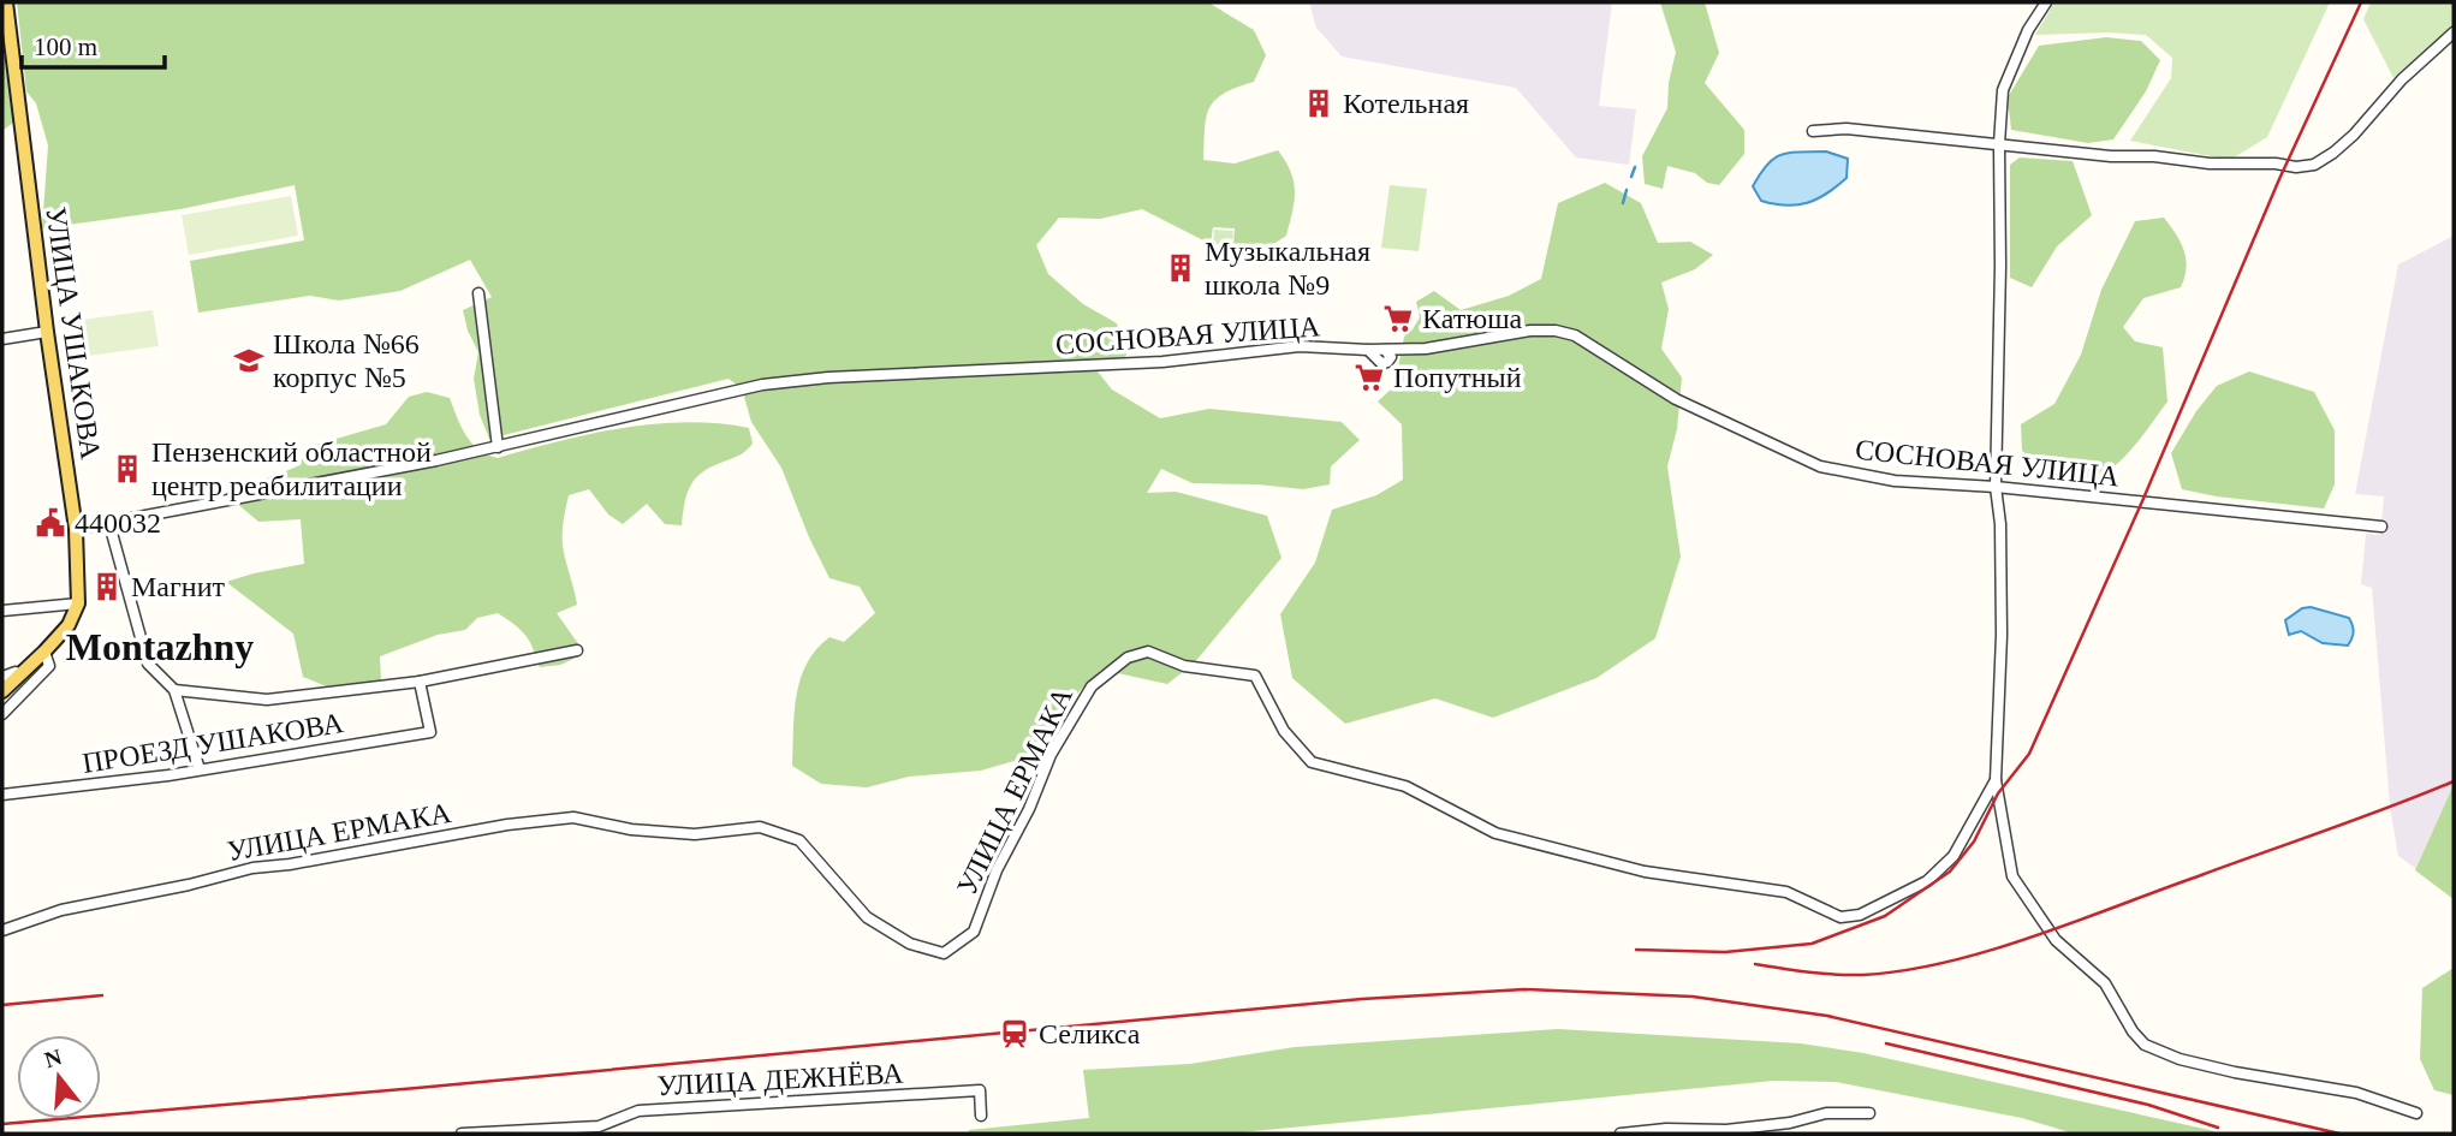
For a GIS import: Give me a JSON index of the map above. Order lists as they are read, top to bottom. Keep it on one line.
{"streets":{"main road":["УЛИЦА УШАКОВА"],"street":["СОСНОВАЯ УЛИЦА","ПРОЕЗД УШАКОВА","УЛИЦА ЕРМАКА","УЛИЦА ДЕЖНЁВА"]},"crossings":[["УЛИЦА УШАКОВА","СОСНОВАЯ УЛИЦА"]],"districts":["Montazhny"],"places":{"building":["Котельная","Музыкальная школа №9","Пензенский областной центр реабилитации","Магнит"],"supermarket":["Катюша","Попутный"],"school or university":["Школа №66 корпус №5"],"public building":["440032"],"station":["Селикса"]},"scale_bar":"100 m","north":"top"}
